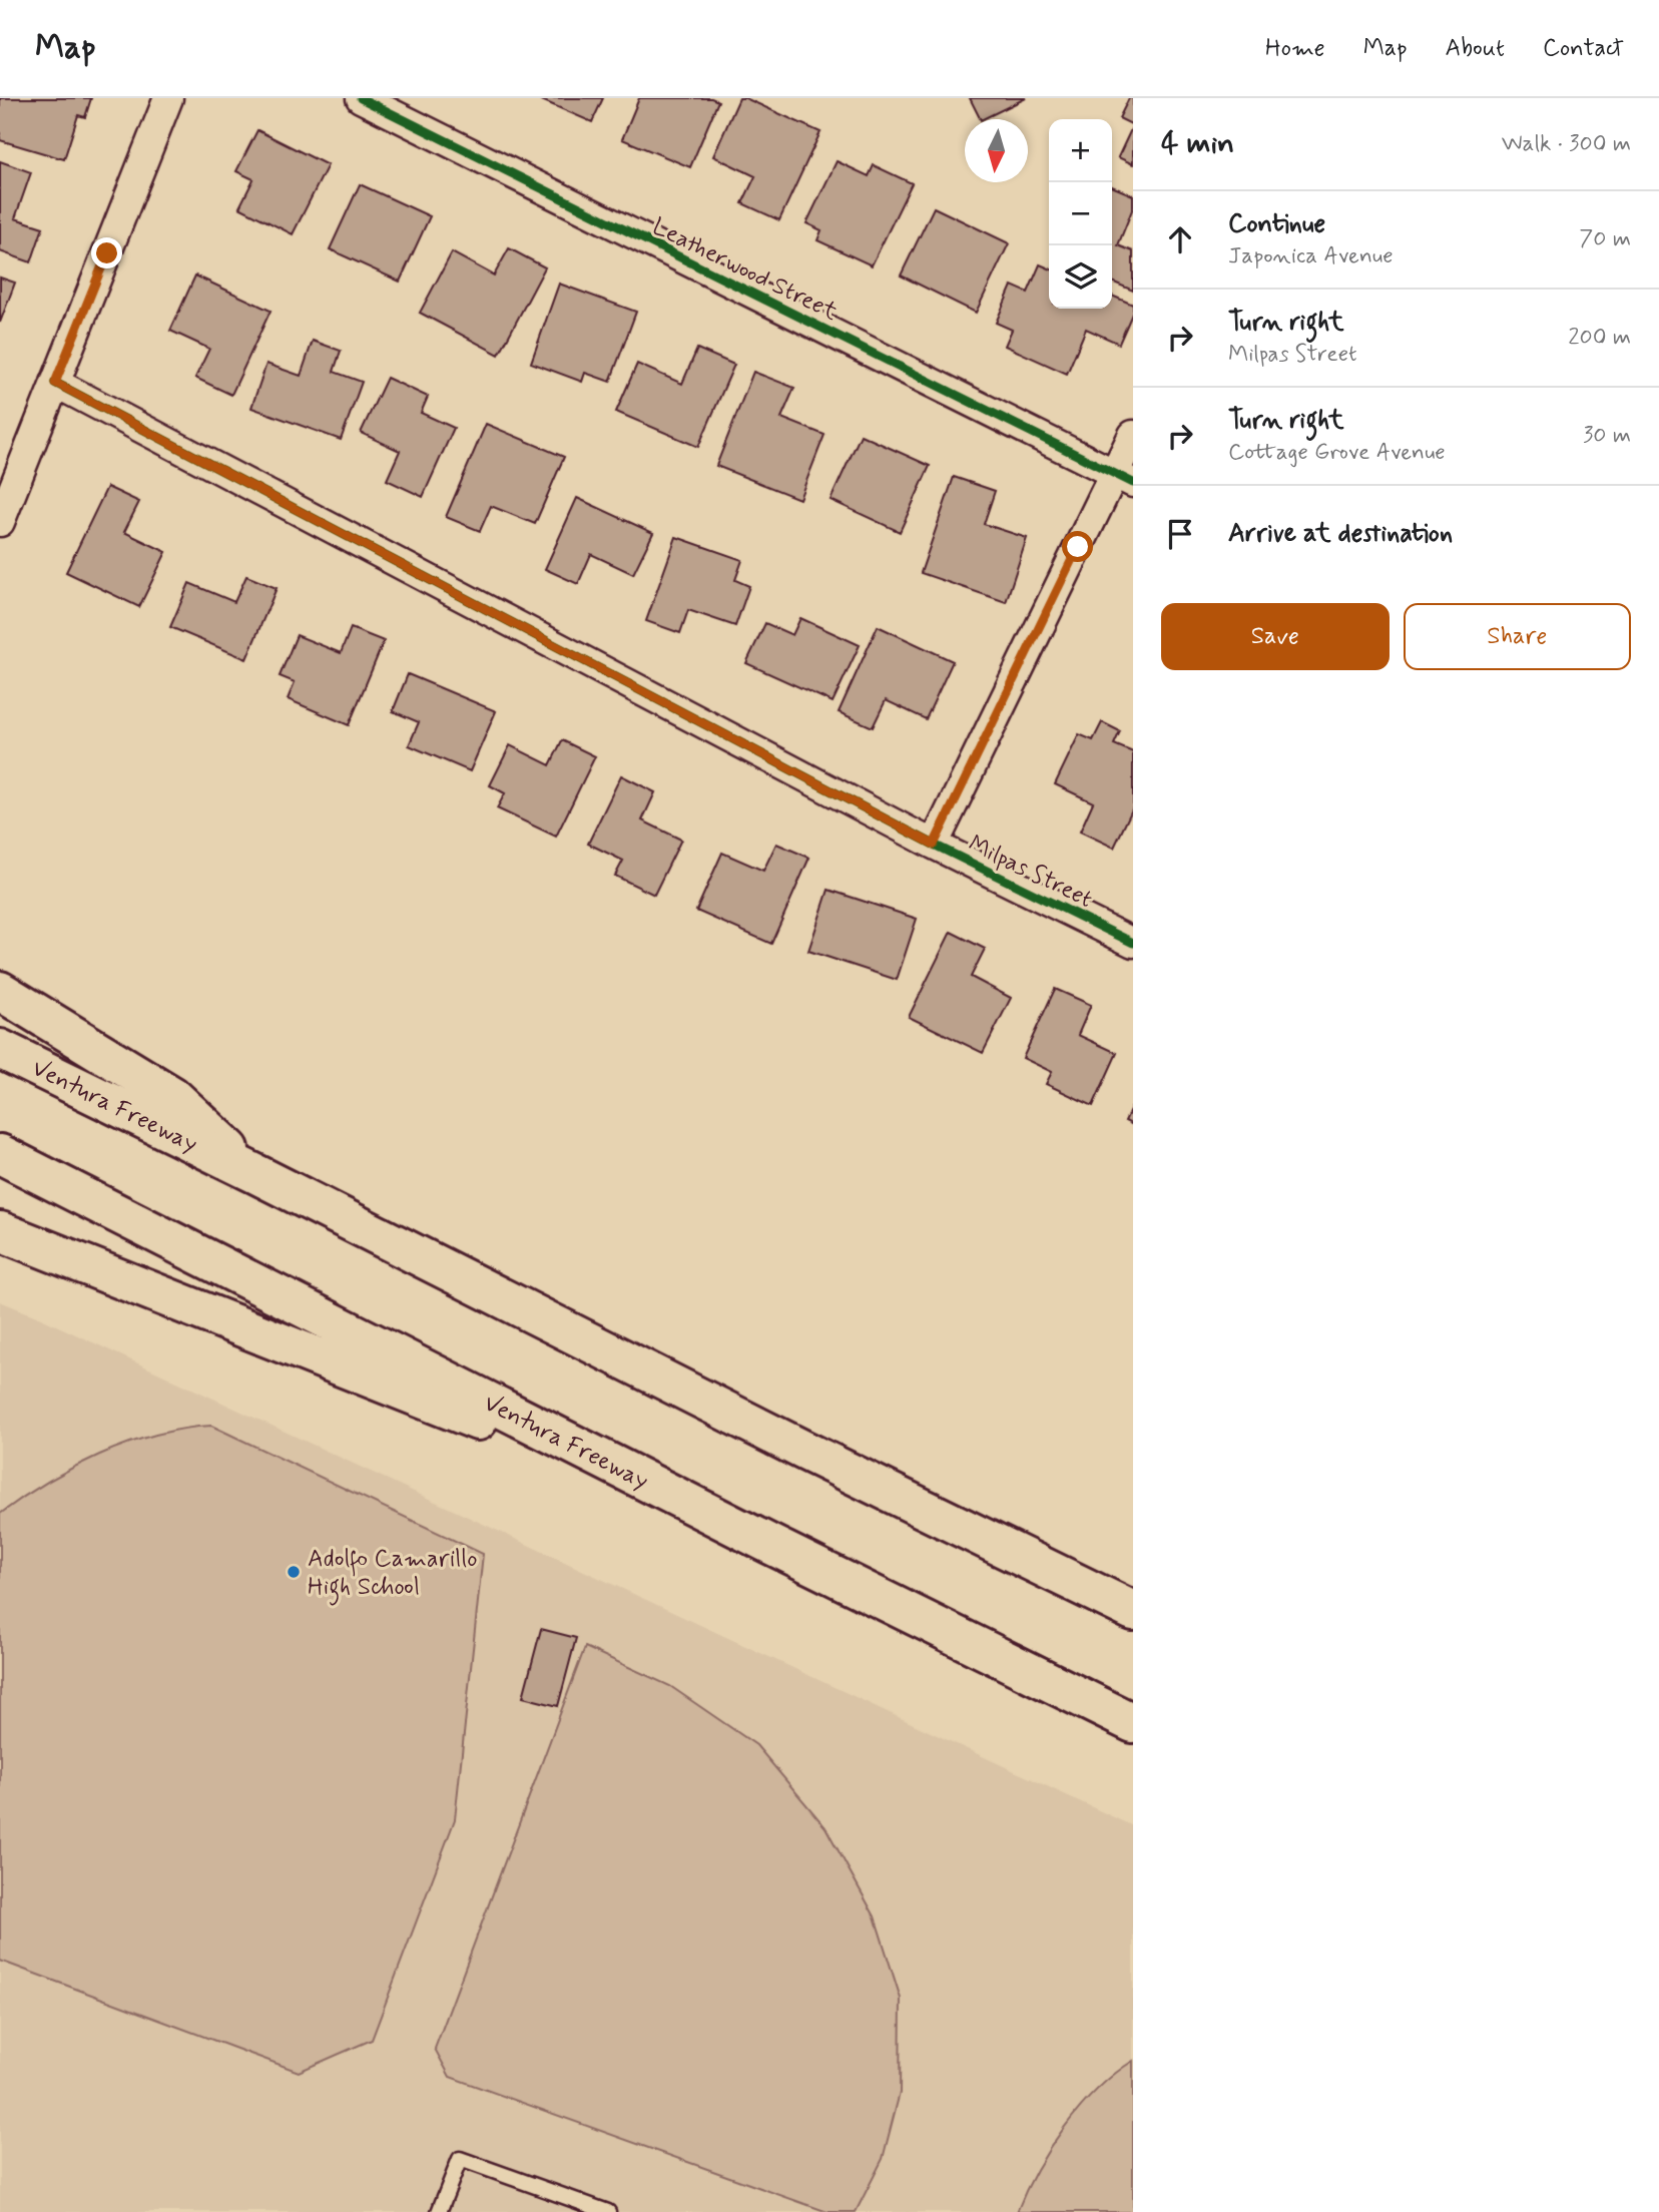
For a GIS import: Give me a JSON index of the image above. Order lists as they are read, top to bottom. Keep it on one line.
{"streets":{"highway":["Ventura Freeway"],"street":["Leatherwood Street","Milpas Street"]},"places":["Adolfo Camarillo High School"],"north":"bottom","page":{"header":"Map","nav":["Home","Map","About","Contact"],"heading":["4 min","Walk · 300 m"],"map_buttons":["+","−"],"list":[["Continue","Japonica Avenue","70 m"],["Turn right","Milpas Street","200 m"],["Turn right","Cottage Grove Avenue","30 m"],"Arrive at destination"],"buttons":["Save","Share"]}}
